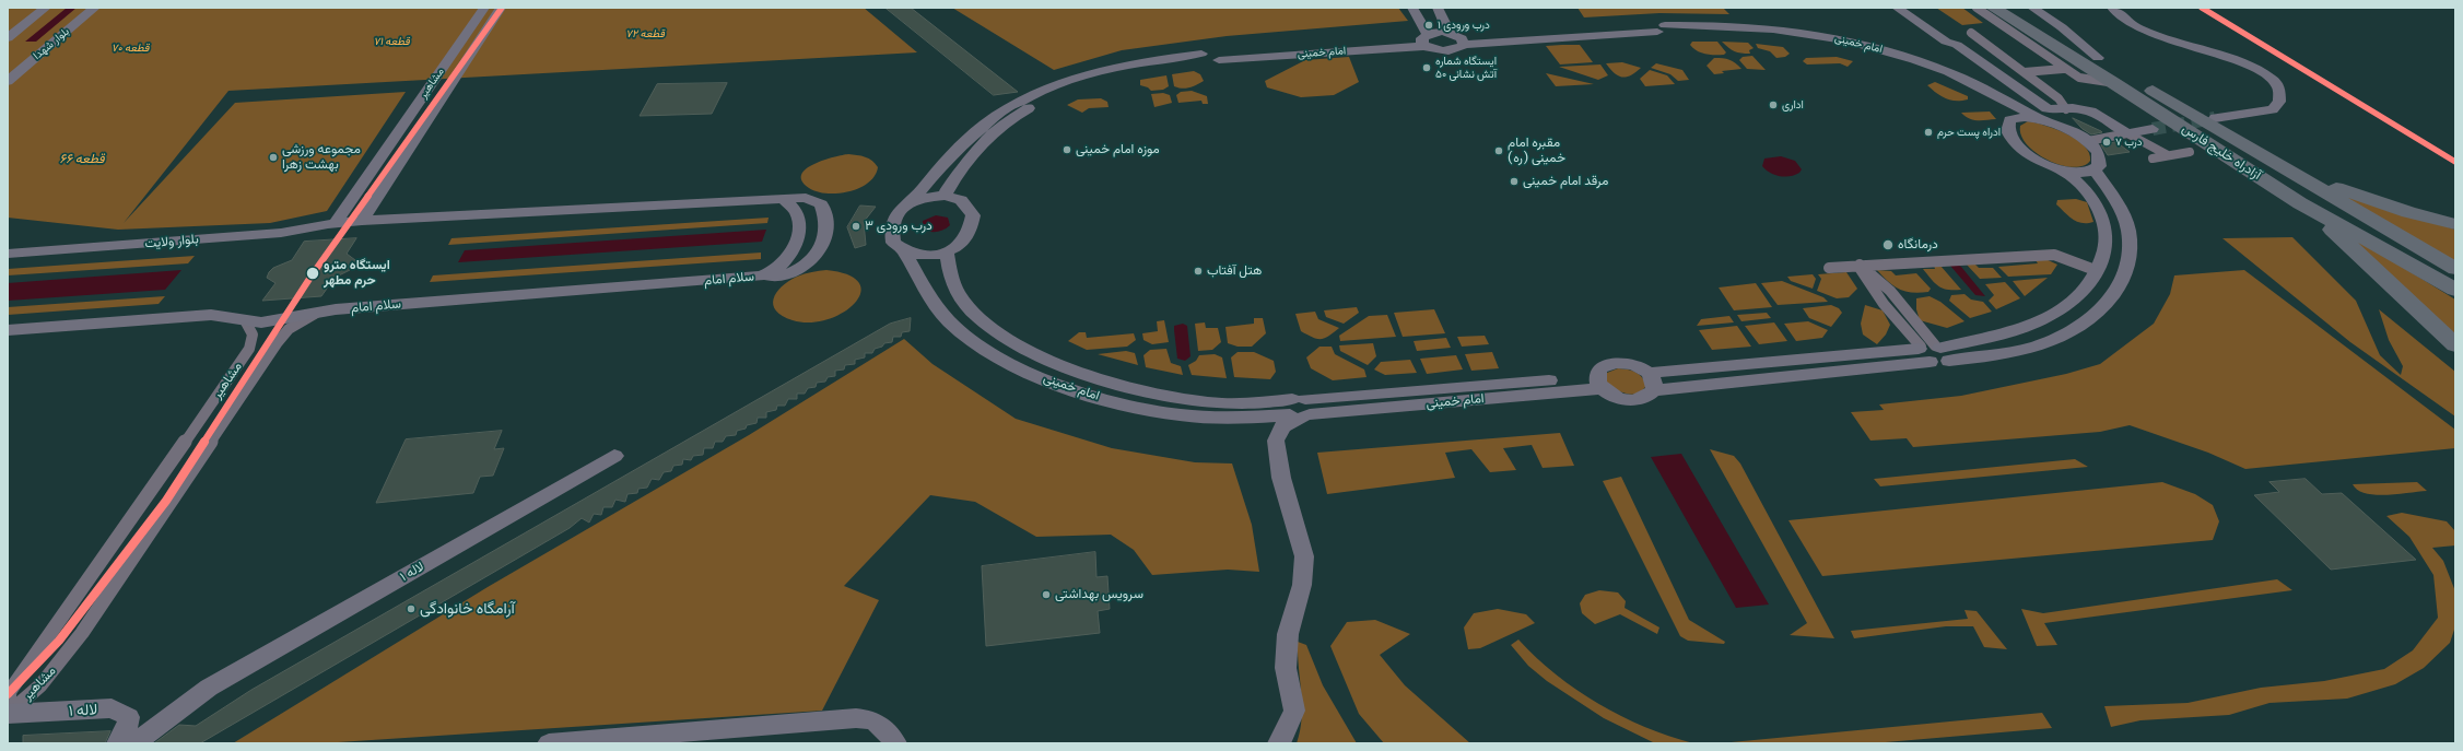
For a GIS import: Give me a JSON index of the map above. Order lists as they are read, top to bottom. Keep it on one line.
{"streets":{"highway":["آزادراه خلیج فارس"],"street":["بلوار شهدا","امام خمینی","مشاهیر","بلوار ولایت","سلام امام","لاله ۱"]},"crossings":[["مشاهیر","بلوار ولایت"],["مشاهیر","سلام امام"],["مشاهیر","لاله ۱"]],"parks":["قطعه ۷۲","قطعه ۷۱","قطعه ۷۰","قطعه ۶۶"],"places":["درب ورودی ۱","ایستگاه شماره ۵۰ آتش نشانی","اداری","ادراه پست حرم","درب ۷","موزه امام خمینی","مقبره امام خمینی (ره)","مجموعه ورزشی بهشت زهرا","مرقد امام خمینی","درب ورودی ۳","درمانگاه","هتل آفتاب","ایستگاه مترو حرم مطهر","سرویس بهداشتی","آرامگاه خانوادگی"]}
